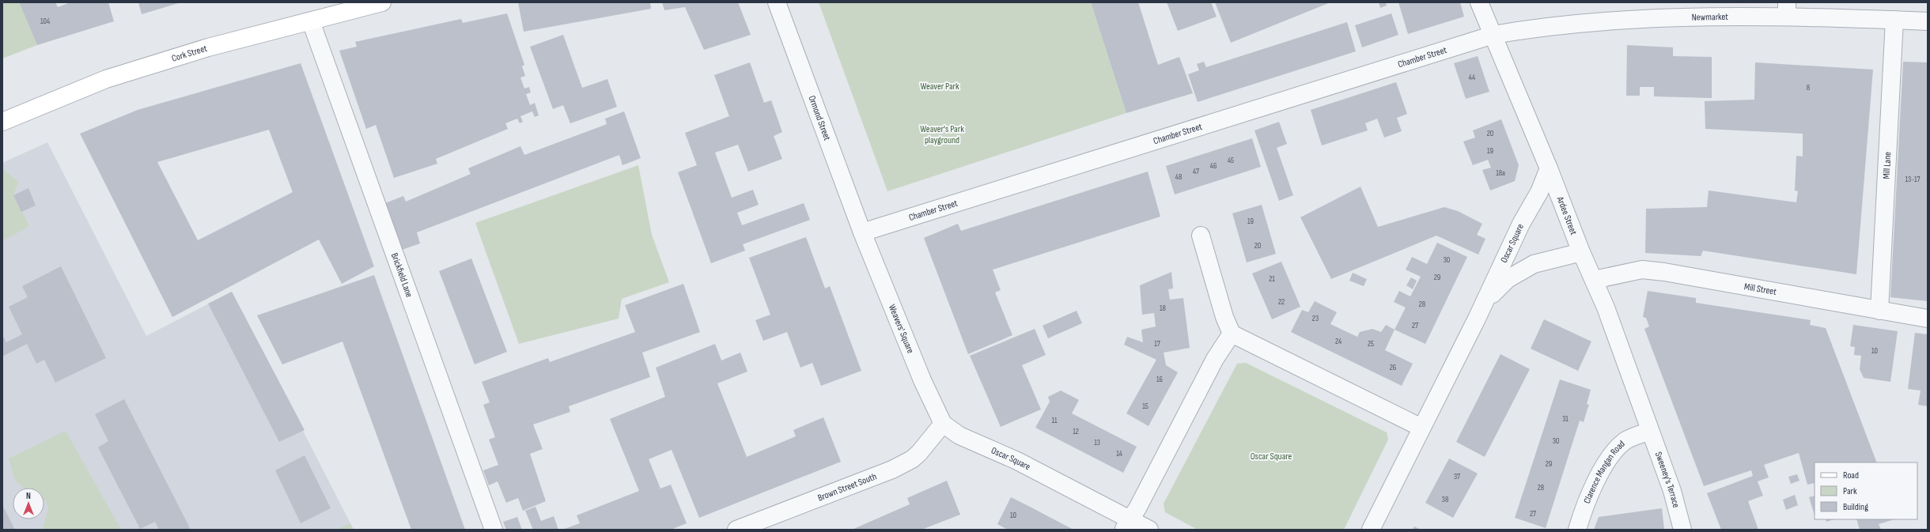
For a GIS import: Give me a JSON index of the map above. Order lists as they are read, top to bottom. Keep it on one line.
{"streets":{"main road":["Cork Street"],"street":["Newmarket","Chamber Street","Ormond Street","Mill Lane","Ardee Street","Oscar Square","Brickfield Lane","Mill Street","Weavers' Square","Clarence Mangan Road","Sweeney's Terrace","Brown Street South"]},"crossings":[["Newmarket","Chamber Street"],["Newmarket","Mill Lane"],["Newmarket","Ardee Street"],["Cork Street","Brickfield Lane"],["Chamber Street","Ormond Street"],["Chamber Street","Ardee Street"],["Chamber Street","Weavers' Square"],["Ormond Street","Weavers' Square"],["Mill Lane","Mill Street"],["Ardee Street","Oscar Square"],["Ardee Street","Mill Street"],["Ardee Street","Clarence Mangan Road"],["Ardee Street","Sweeney's Terrace"],["Oscar Square","Weavers' Square"],["Oscar Square","Brown Street South"],["Weavers' Square","Brown Street South"],["Clarence Mangan Road","Sweeney's Terrace"]],"parks":["Weaver Park","Weaver's Park playground","Oscar Square"],"house_numbers":["104","44","8","20","19","45","46","47","18a","48","13-17","19","20","30","29","21","22","28","18","23","27","24","17","25","10","26","16","15","31","11","12","30","13","14","29","37","28","38","27","10"],"legend":["Road","Park","Building"],"north":"top"}
